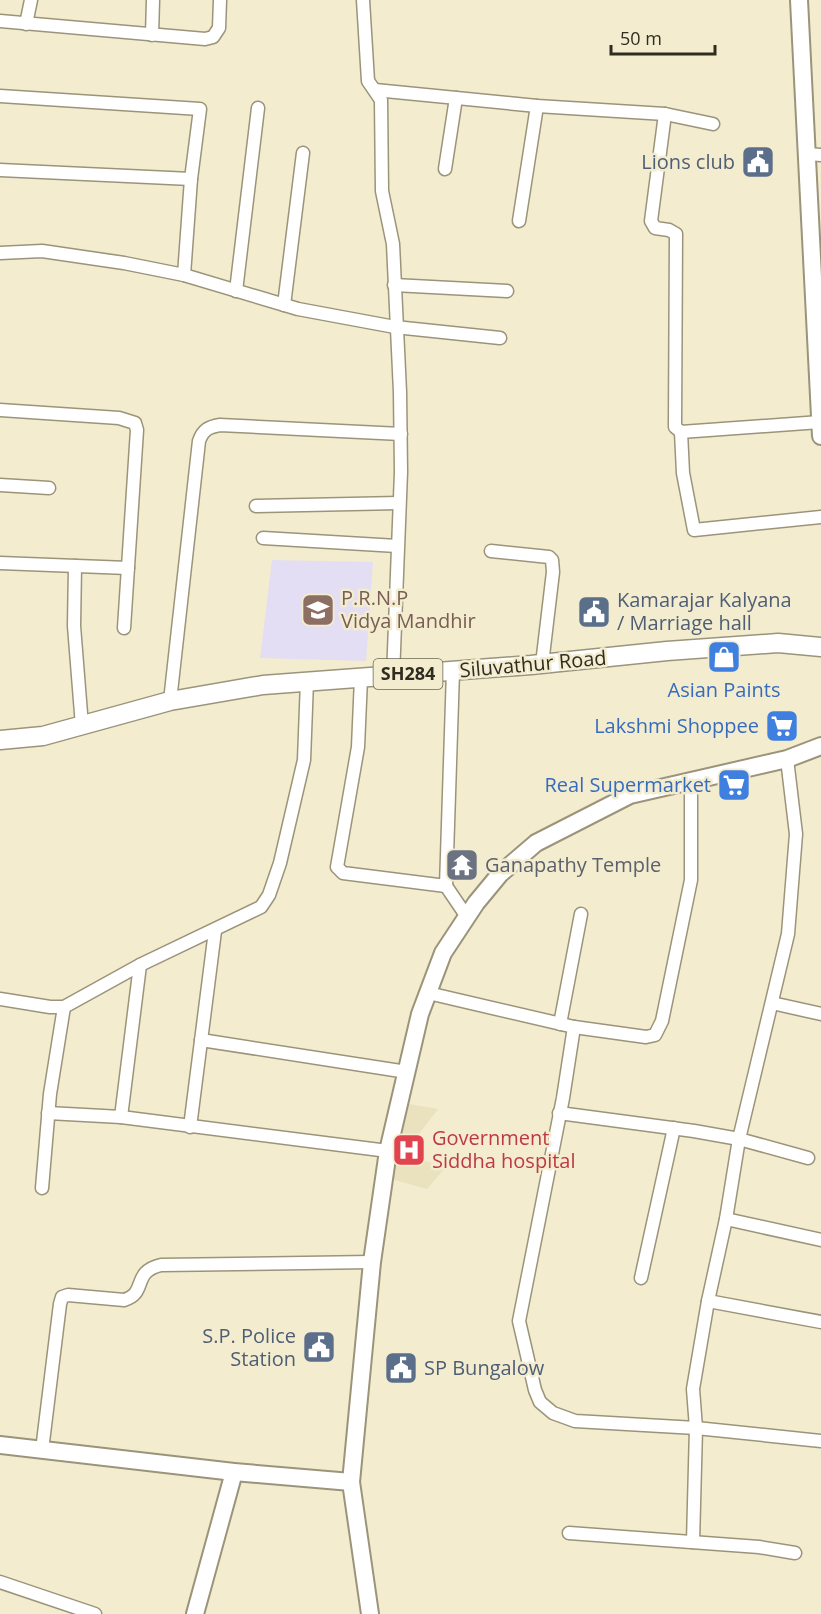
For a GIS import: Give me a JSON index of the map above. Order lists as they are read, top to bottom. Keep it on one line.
{"streets":{"main road":["Siluvathur Road","SH284"]},"places":{"public building":["Lions club","Kamarajar Kalyana / Marriage hall","S.P. Police Station","SP Bungalow"],"school or university":["P.R.N.P Vidya Mandhir"],"shop":["Asian Paints"],"supermarket":["Lakshmi Shoppee","Real Supermarket"],"temple":["Ganapathy Temple"],"hospital":["Government Siddha hospital"]},"scale_bar":"50 m"}
